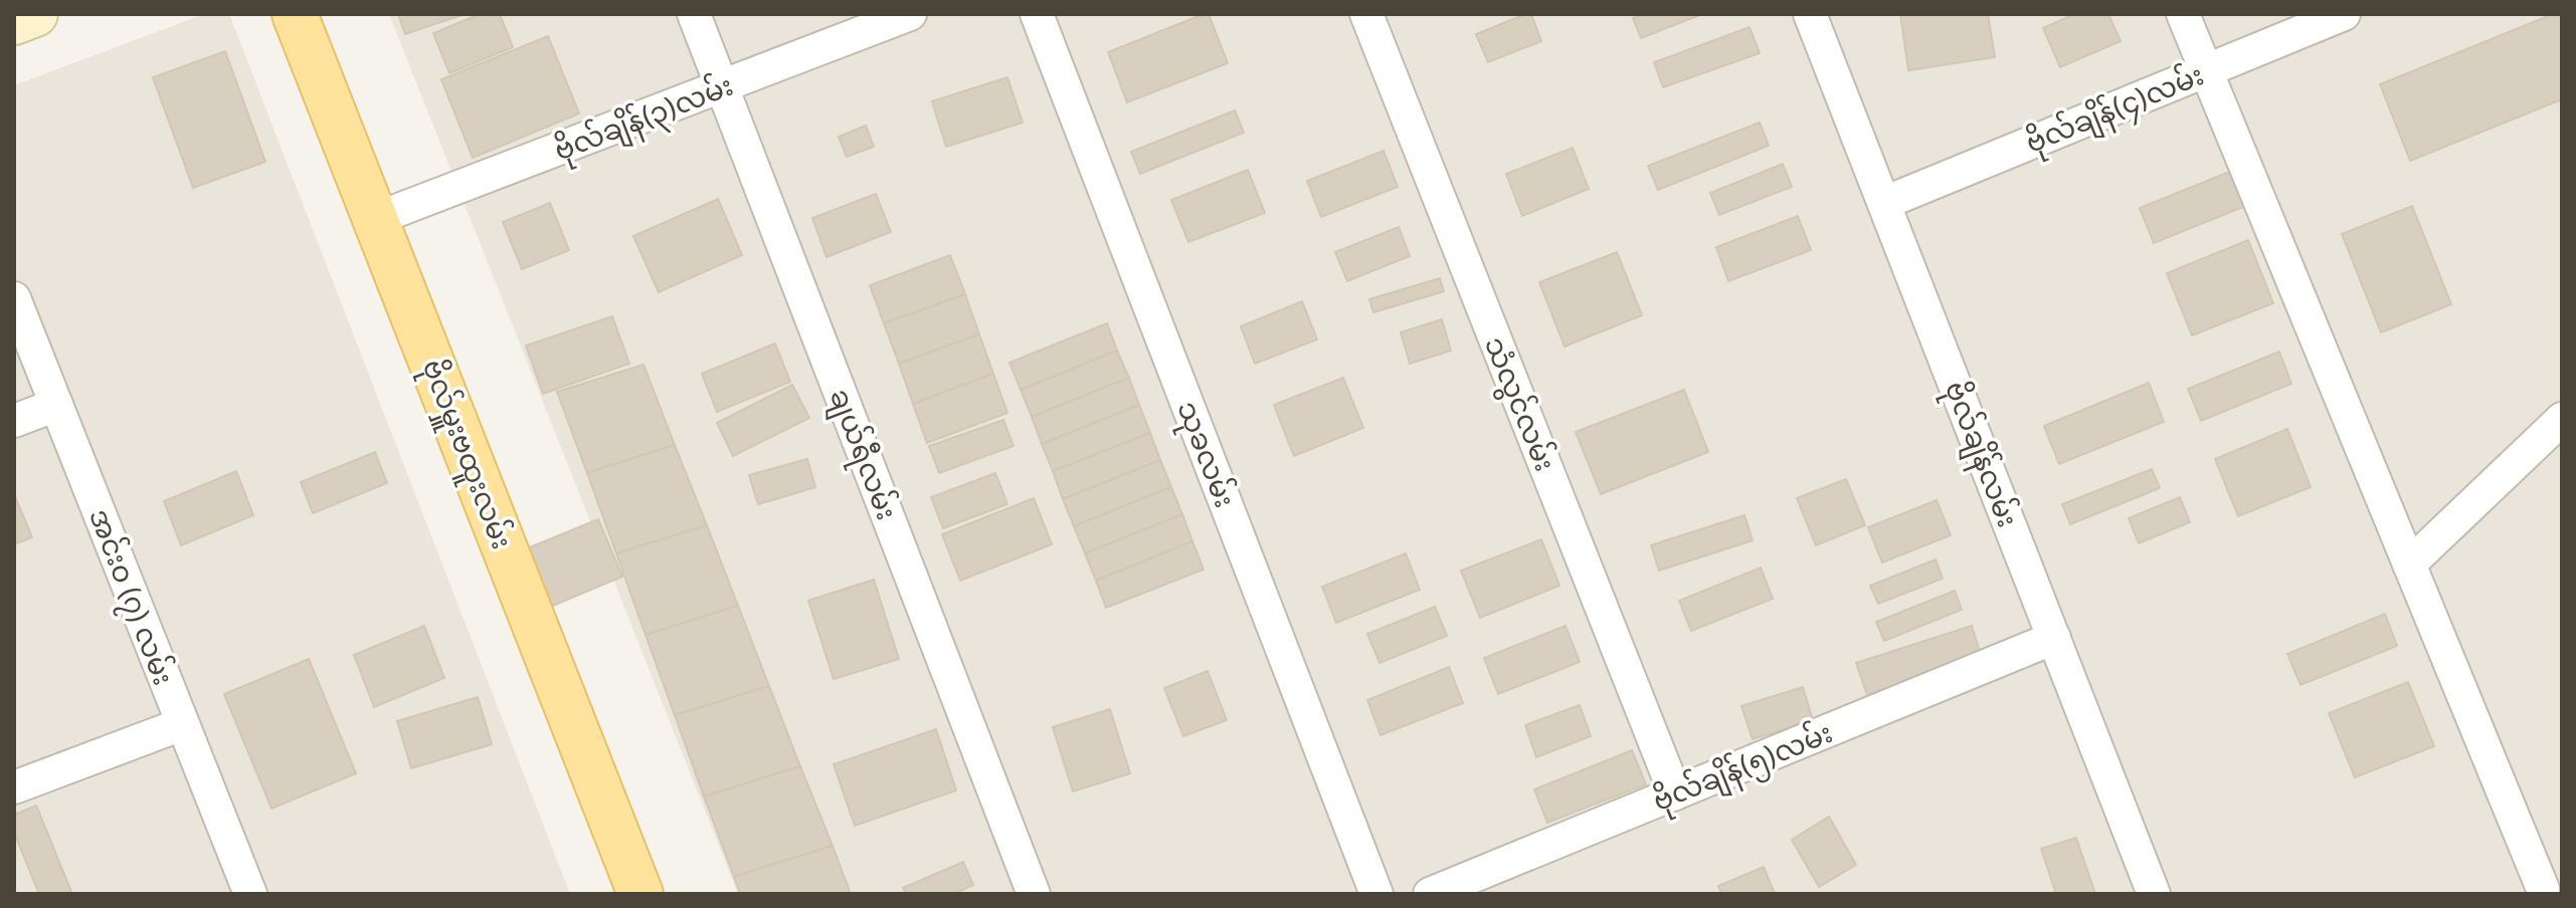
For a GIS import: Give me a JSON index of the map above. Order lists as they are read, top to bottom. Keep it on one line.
{"streets":{"main road":["ဗိုလ်မှူးဗထူးလမ်း"],"street":["ဗိုလ်ချိန်(၄)လမ်း","ဗိုလ်ချိန်(၃)လမ်း","သံလွင်လမ်း","ချယ်ရီလမ်း","သုခလမ်း","ဗိုလ်ချိန်လမ်း","အင်းဝ (၇) လမ်း","ဗိုလ်ချိန်(၅)လမ်း"]},"crossings":[["ဗိုလ်ချိန်(၄)လမ်း","ဗိုလ်ချိန်လမ်း"],["ဗိုလ်ချိန်(၃)လမ်း","ဗိုလ်မှူးဗထူးလမ်း"],["ဗိုလ်ချိန်(၃)လမ်း","ချယ်ရီလမ်း"],["သံလွင်လမ်း","ဗိုလ်ချိန်(၅)လမ်း"],["ဗိုလ်ချိန်လမ်း","ဗိုလ်ချိန်(၅)လမ်း"]]}
